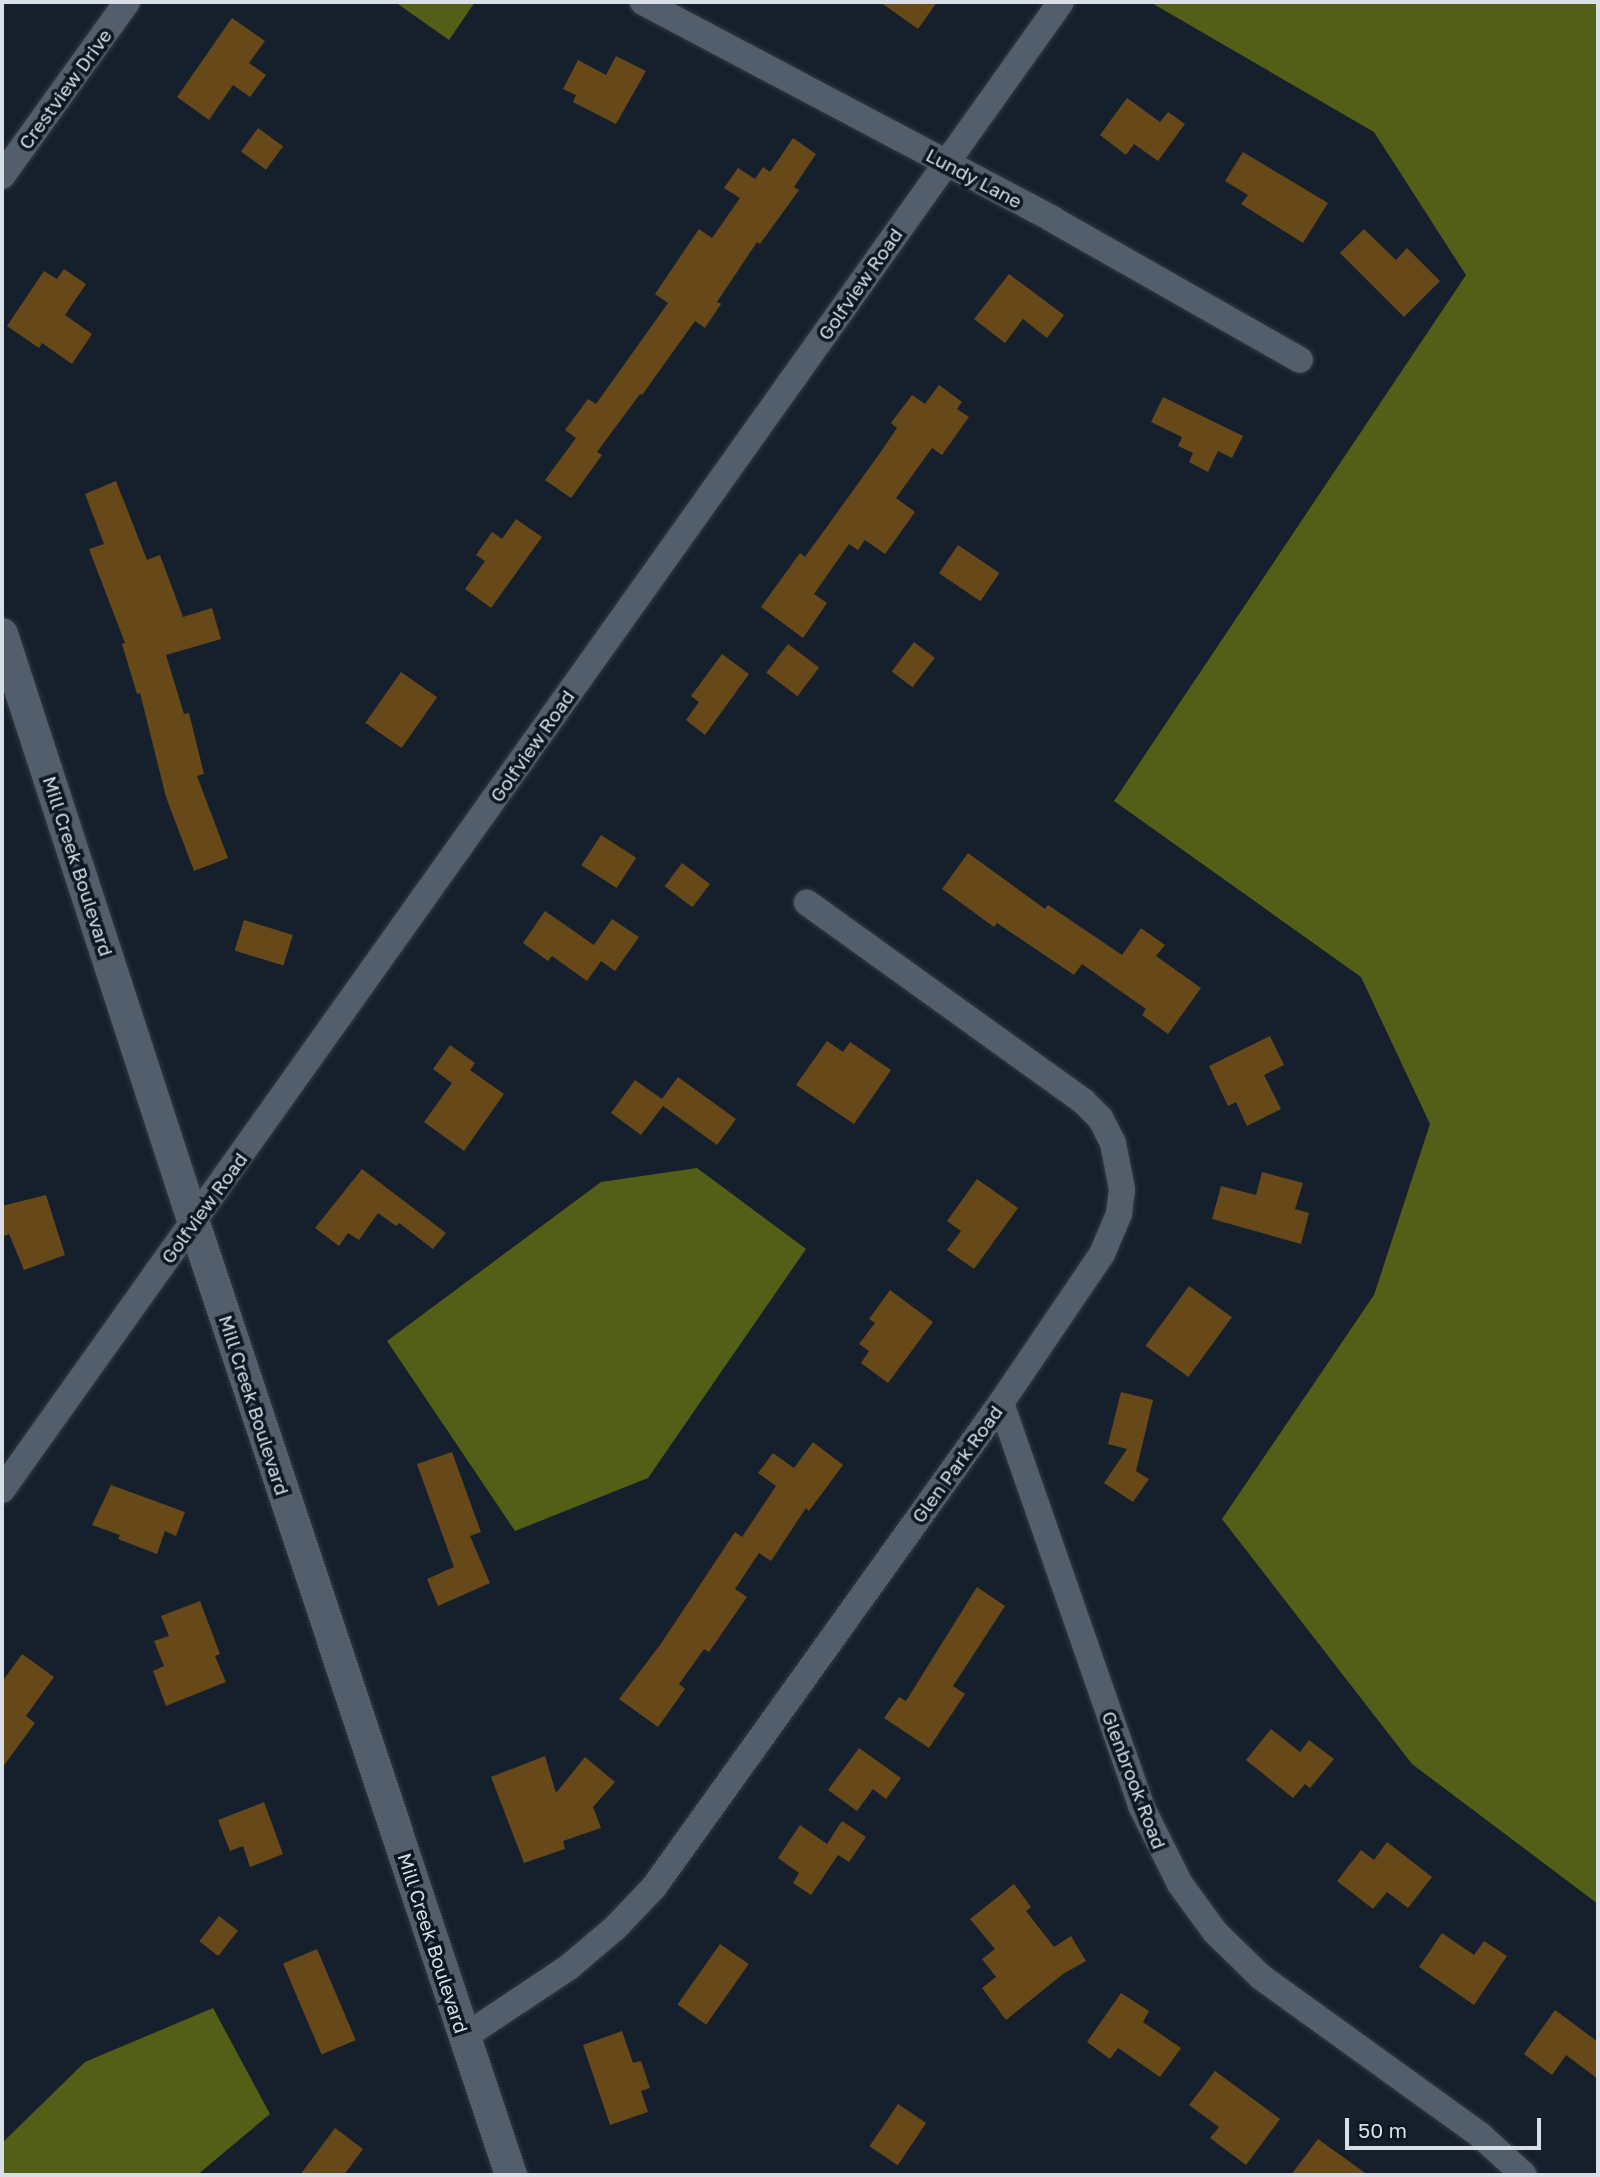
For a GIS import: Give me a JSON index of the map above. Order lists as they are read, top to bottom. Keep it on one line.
{"streets":{"street":["Crestview Drive","Lundy Lane","Golfview Road","Mill Creek Boulevard","Glen Park Road","Glenbrook Road"]},"crossings":[["Lundy Lane","Golfview Road"],["Golfview Road","Mill Creek Boulevard"],["Mill Creek Boulevard","Glen Park Road"],["Glen Park Road","Glenbrook Road"]],"scale_bar":"50 m"}
